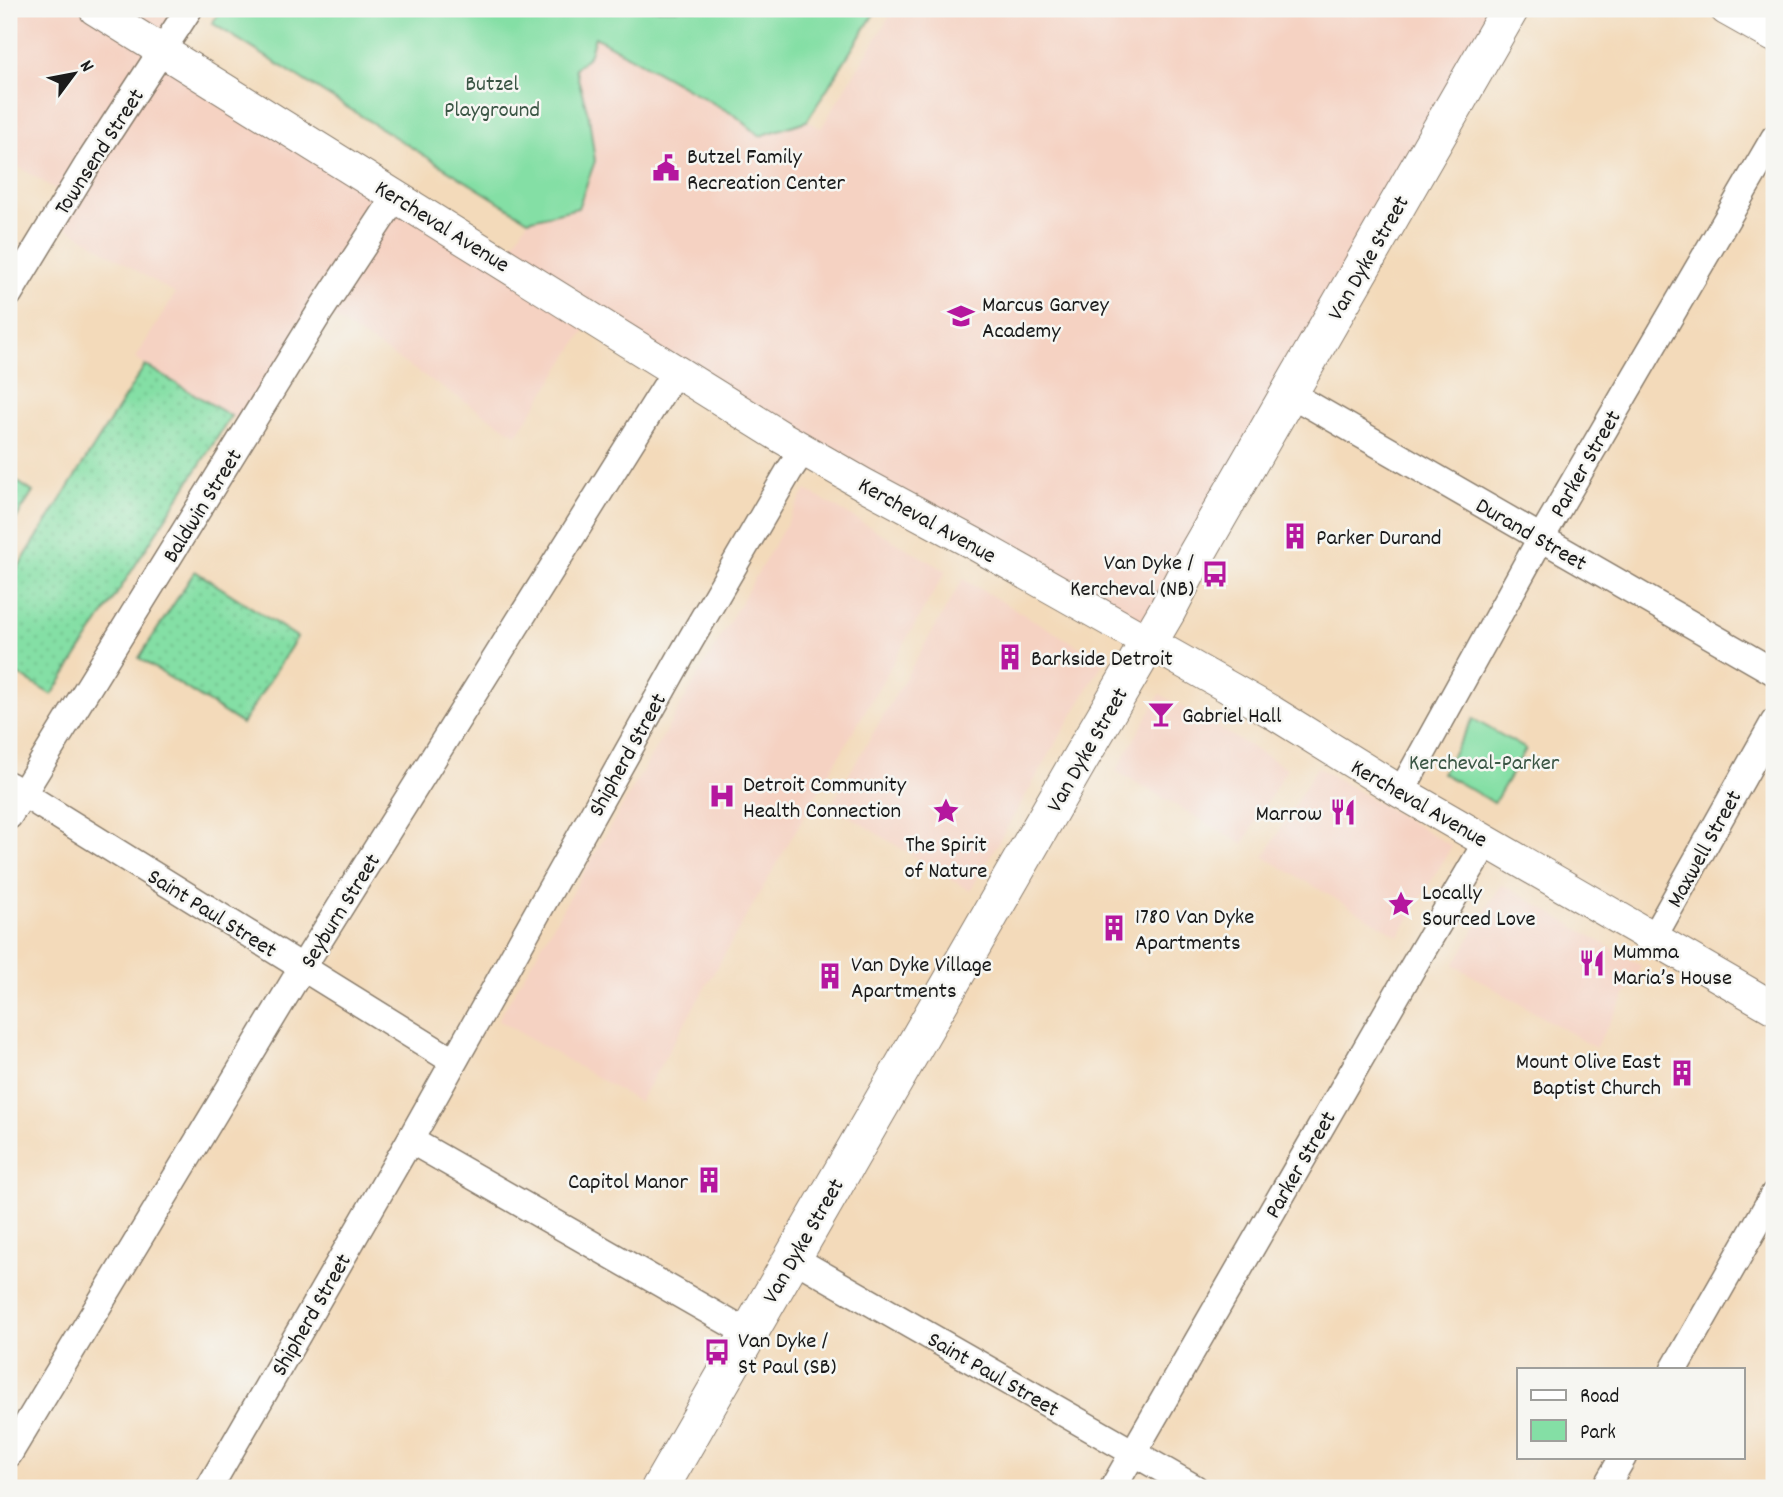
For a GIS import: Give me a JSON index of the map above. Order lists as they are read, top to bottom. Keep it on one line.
{"streets":{"main road":["Van Dyke Street"],"street":["Townsend Street","Kercheval Avenue","Parker Street","Baldwin Street","Durand Street","Shipherd Street","Maxwell Street","Seyburn Street","Saint Paul Street"]},"crossings":[["Townsend Street","Kercheval Avenue"],["Kercheval Avenue","Van Dyke Street"],["Kercheval Avenue","Parker Street"],["Kercheval Avenue","Baldwin Street"],["Kercheval Avenue","Shipherd Street"],["Kercheval Avenue","Maxwell Street"],["Kercheval Avenue","Seyburn Street"],["Van Dyke Street","Durand Street"],["Van Dyke Street","Saint Paul Street"],["Parker Street","Durand Street"],["Parker Street","Saint Paul Street"],["Baldwin Street","Saint Paul Street"],["Shipherd Street","Saint Paul Street"],["Seyburn Street","Saint Paul Street"]],"parks":["Butzel Playground","Kercheval-Parker"],"places":{"public building":["Butzel Family Recreation Center"],"school or university":["Marcus Garvey Academy"],"building":["Parker Durand","Barkside Detroit","1780 Van Dyke Apartments","Van Dyke Village Apartments","Mount Olive East Baptist Church","Capitol Manor"],"bus stop":["Van Dyke / Kercheval (NB)","Van Dyke / St Paul (SB)"],"bar":["Gabriel Hall"],"hospital":["Detroit Community Health Connection"],"place":["The Spirit of Nature","Locally Sourced Love"],"restaurant":["Marrow","Mumma Maria’s House"]},"legend":["Road","Park"],"north":"top right"}
